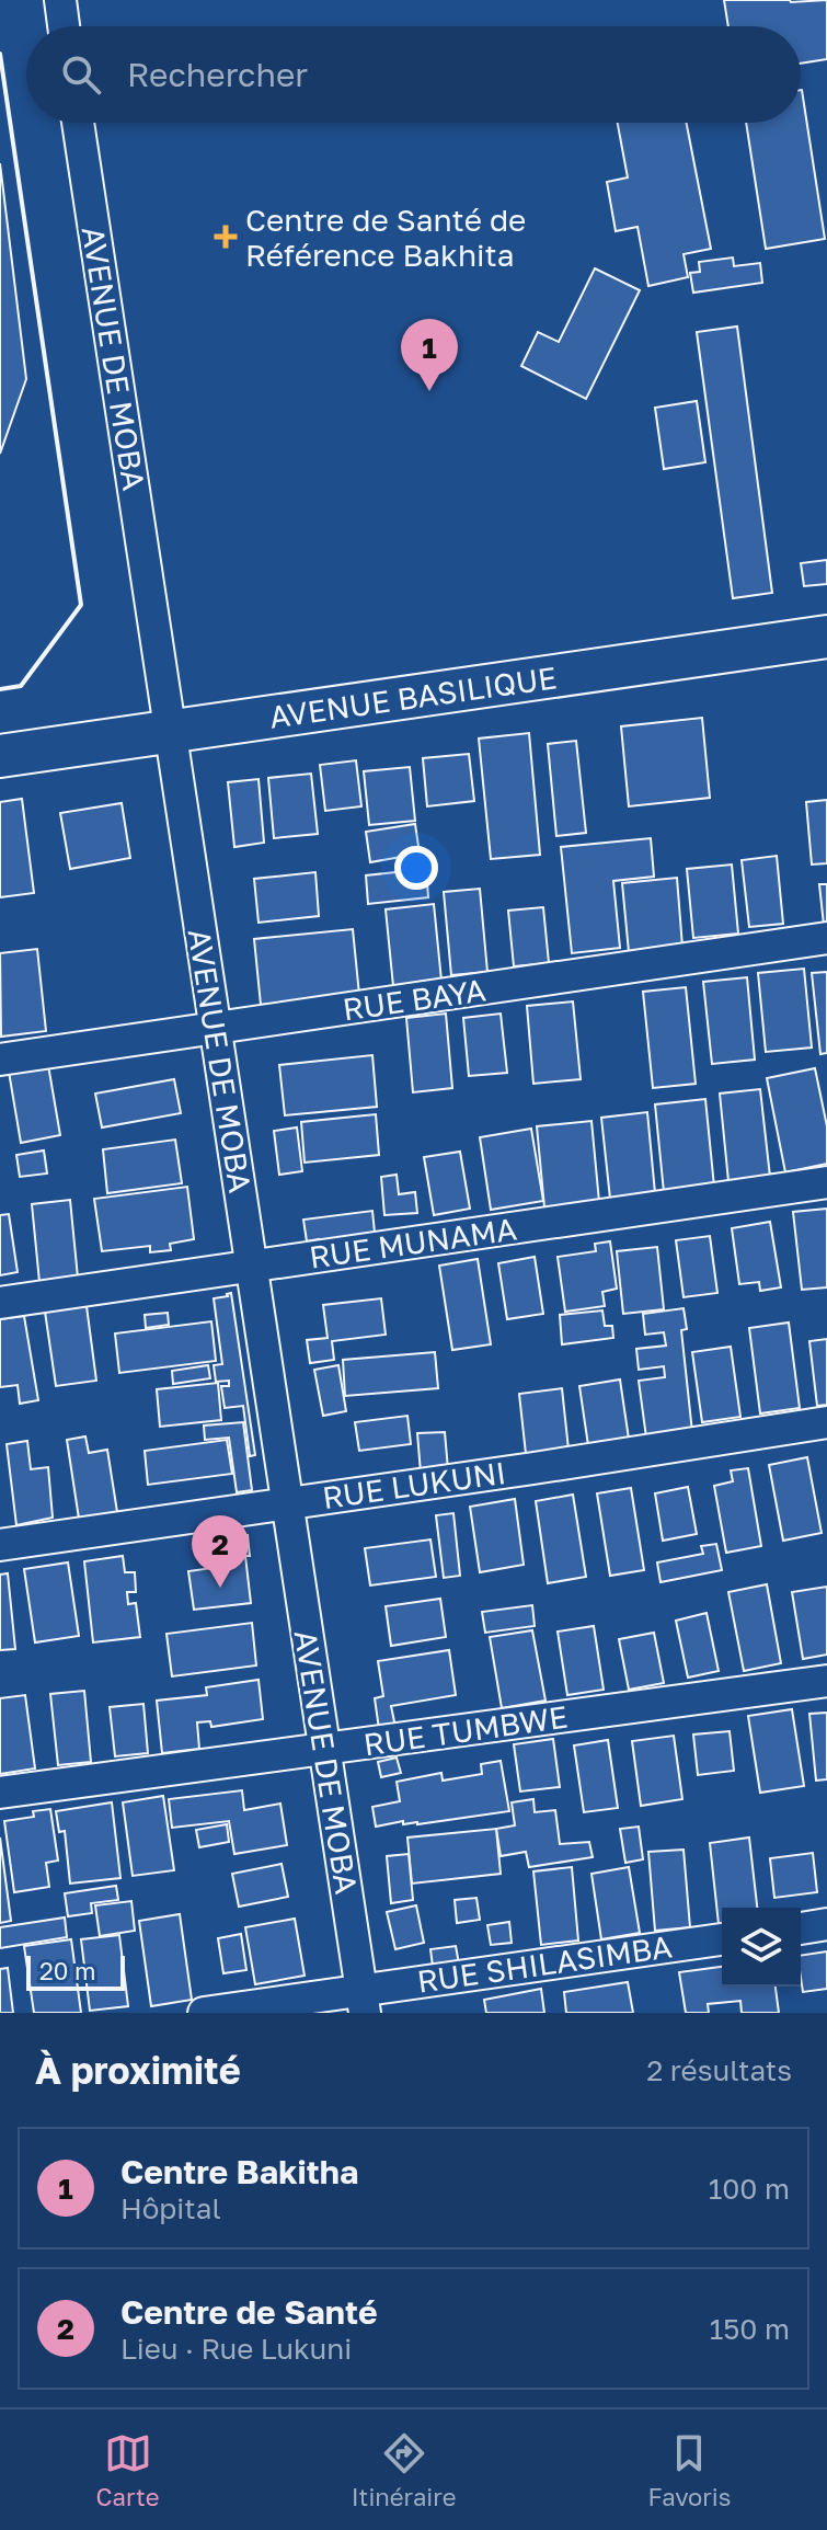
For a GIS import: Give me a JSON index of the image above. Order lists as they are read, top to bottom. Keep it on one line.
{"streets":{"street":["AVENUE DE MOBA","AVENUE BASILIQUE","RUE BAYA","RUE MUNAMA","RUE LUKUNI","RUE TUMBWE","RUE SHILASIMBA"]},"crossings":[["AVENUE DE MOBA","AVENUE BASILIQUE"],["AVENUE DE MOBA","RUE BAYA"],["AVENUE DE MOBA","RUE MUNAMA"],["AVENUE DE MOBA","RUE LUKUNI"],["AVENUE DE MOBA","RUE TUMBWE"],["AVENUE DE MOBA","RUE SHILASIMBA"]],"places":{"health":["Centre de Santé de Référence Bakhita"]},"scale_bar":"20 m","page":{"search":"Rechercher","pins":["1","2"],"scale":"20 m","heading":["À proximité","2 résultats"],"list":[{"mark":"1","name":"Centre Bakitha","note":"Hôpital","value":"100 m"},{"mark":"2","name":"Centre de Santé","note":"Lieu · Rue Lukuni","value":"150 m"}],"nav":["Carte","Itinéraire","Favoris"]}}
